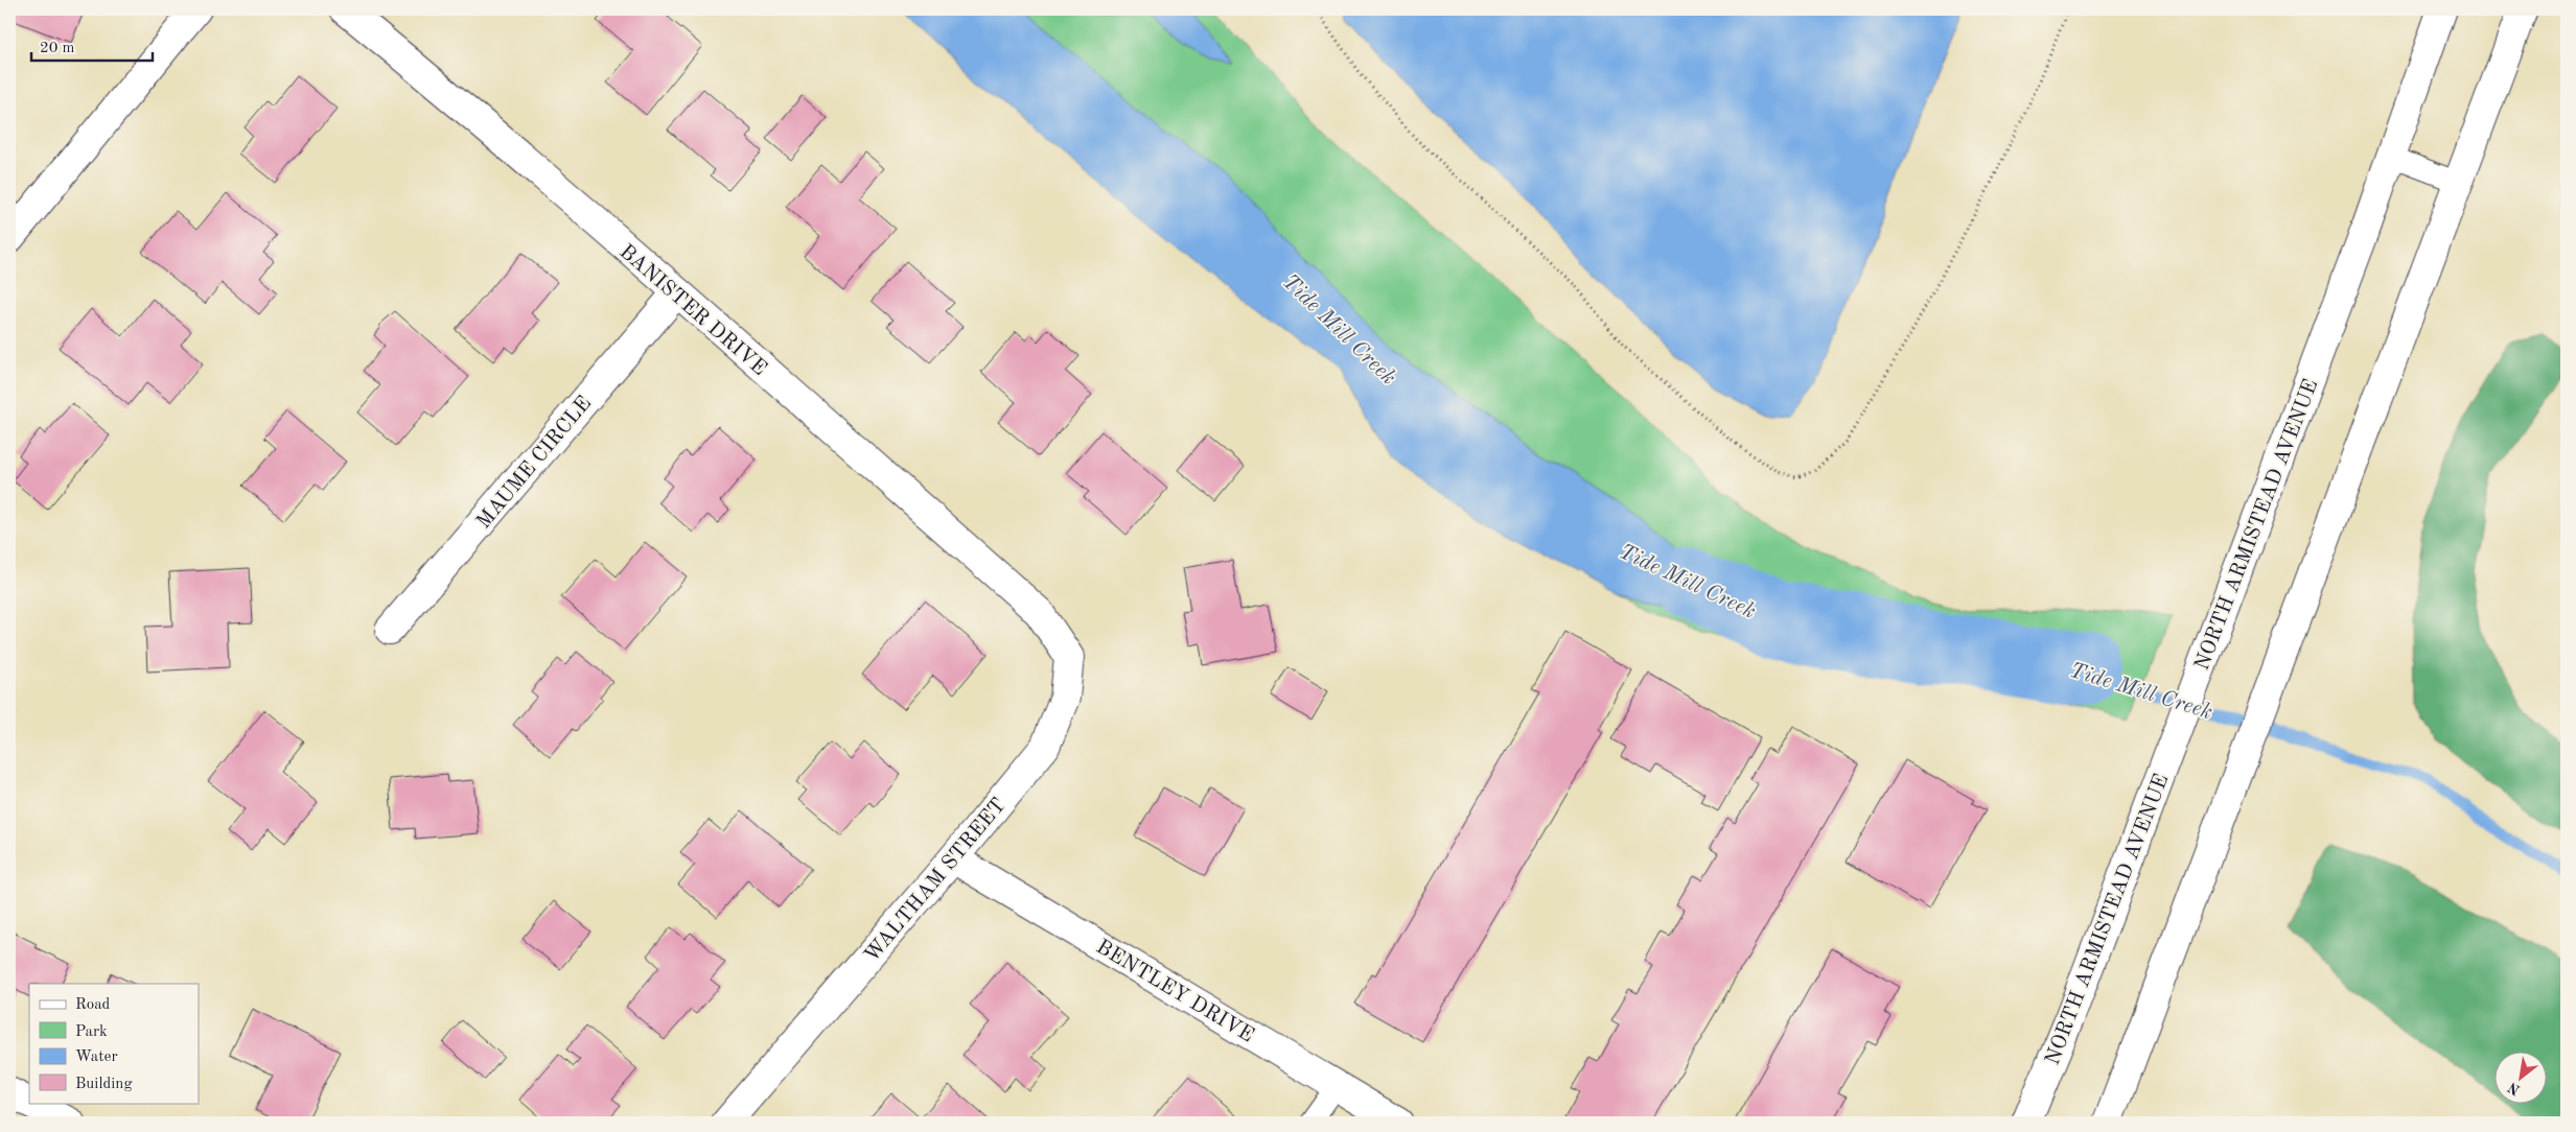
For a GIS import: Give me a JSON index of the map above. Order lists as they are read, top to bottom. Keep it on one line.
{"streets":{"street":["BANISTER DRIVE","MAUME CIRCLE","NORTH ARMISTEAD AVENUE","WALTHAM STREET","BENTLEY DRIVE"]},"crossings":[["BANISTER DRIVE","MAUME CIRCLE"],["BANISTER DRIVE","WALTHAM STREET"],["WALTHAM STREET","BENTLEY DRIVE"]],"water":["Tide Mill Creek"],"legend":["Road","Park","Water","Building"],"scale_bar":"20 m","north":"bottom left"}
